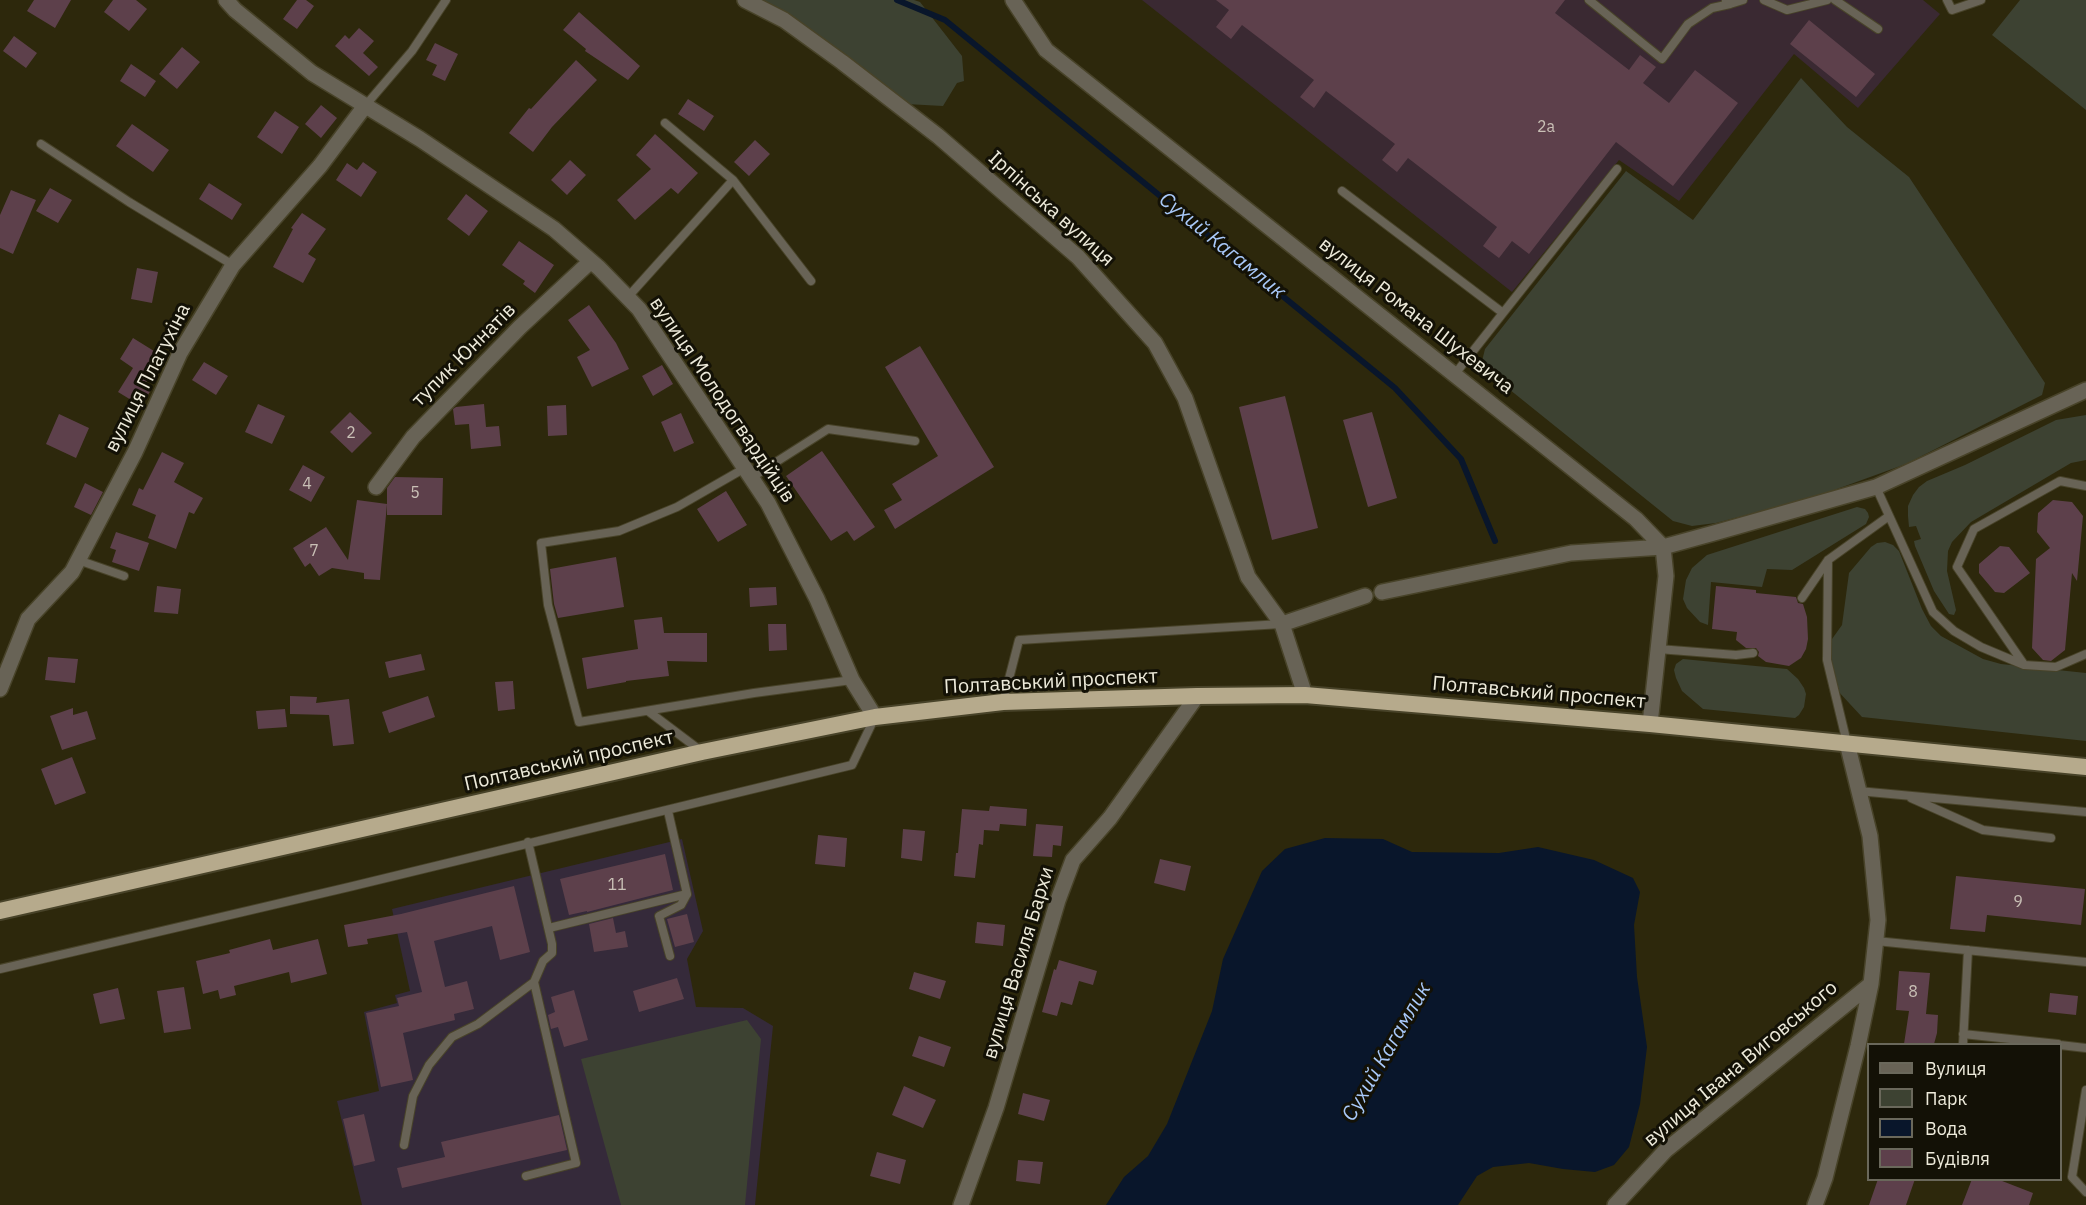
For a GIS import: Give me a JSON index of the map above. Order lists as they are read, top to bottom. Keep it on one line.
{"streets":{"highway":["Полтавський проспект"],"street":["Ірпінська вулиця","вулиця Романа Шухевича","тупик Юннатів","вулиця Платухіна","вулиця Молодогвардійців","вулиця Василя Бархи","вулиця Івана Виговського"]},"crossings":[["Ірпінська вулиця","Полтавський проспект"],["тупик Юннатів","вулиця Молодогвардійців"],["вулиця Платухіна","вулиця Молодогвардійців"],["вулиця Молодогвардійців","Полтавський проспект"],["Полтавський проспект","вулиця Василя Бархи"]],"water":["Сухий Кагамлик"],"house_numbers":["2а","2","4","5","7","11","9","8"],"legend":["Вулиця","Парк","Вода","Будівля"]}
